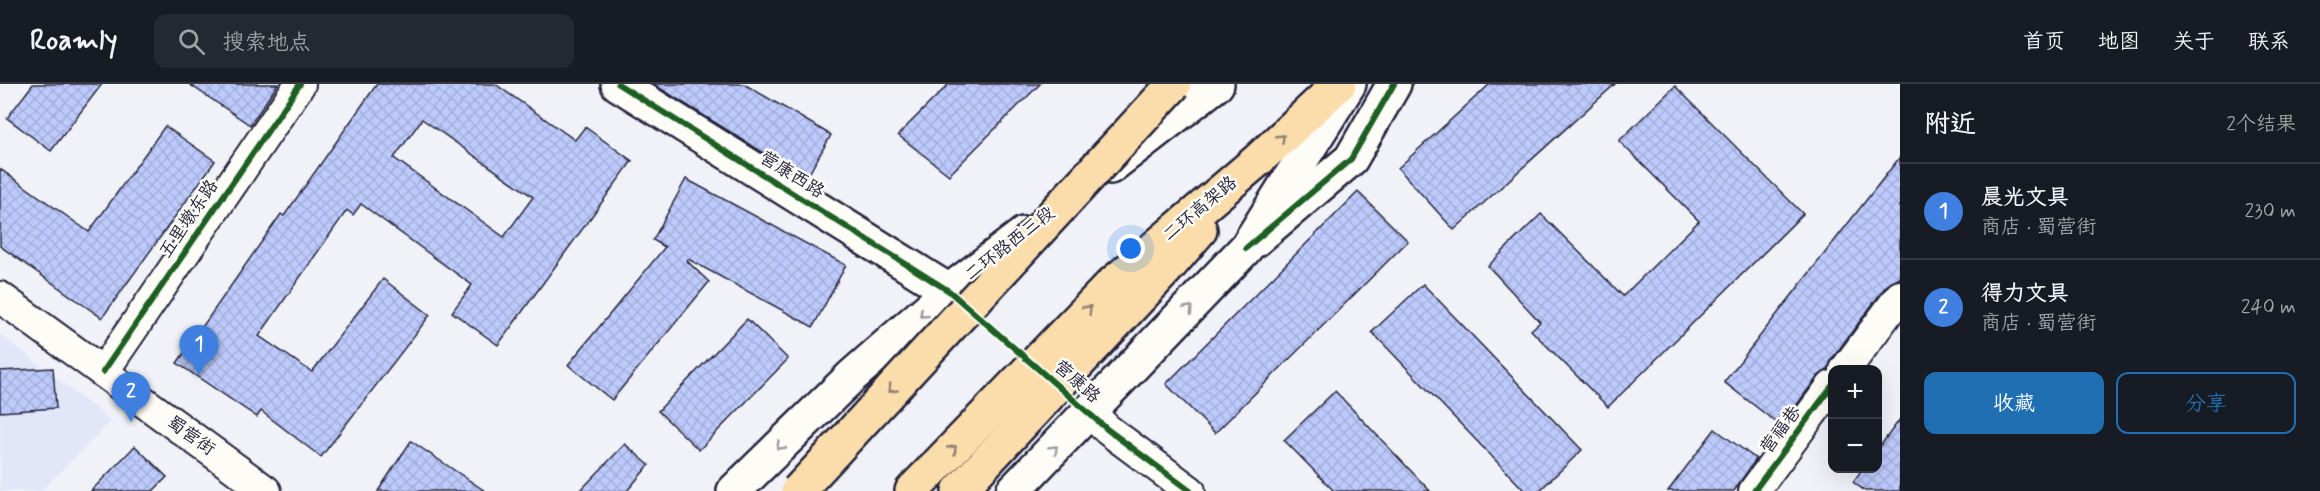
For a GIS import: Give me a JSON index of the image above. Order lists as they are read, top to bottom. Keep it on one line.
{"streets":{"highway":["二环高架路"],"main road":["营康西路","二环路西三段"],"street":["五里墩东路","营康路","营福巷","蜀营街"]},"crossings":[["营康西路","二环路西三段"],["五里墩东路","蜀营街"]],"one_way":["二环路西三段"],"page":{"header":"Roamly","search":"搜索地点","nav":["首页","地图","关于","联系"],"heading":["附近","2个结果"],"list":[{"mark":"1","name":"晨光文具","note":"商店 · 蜀营街","value":"230 m"},{"mark":"2","name":"得力文具","note":"商店 · 蜀营街","value":"240 m"}],"pins":["1","2"],"buttons":["收藏","分享"],"map_buttons":["+","−"]}}
